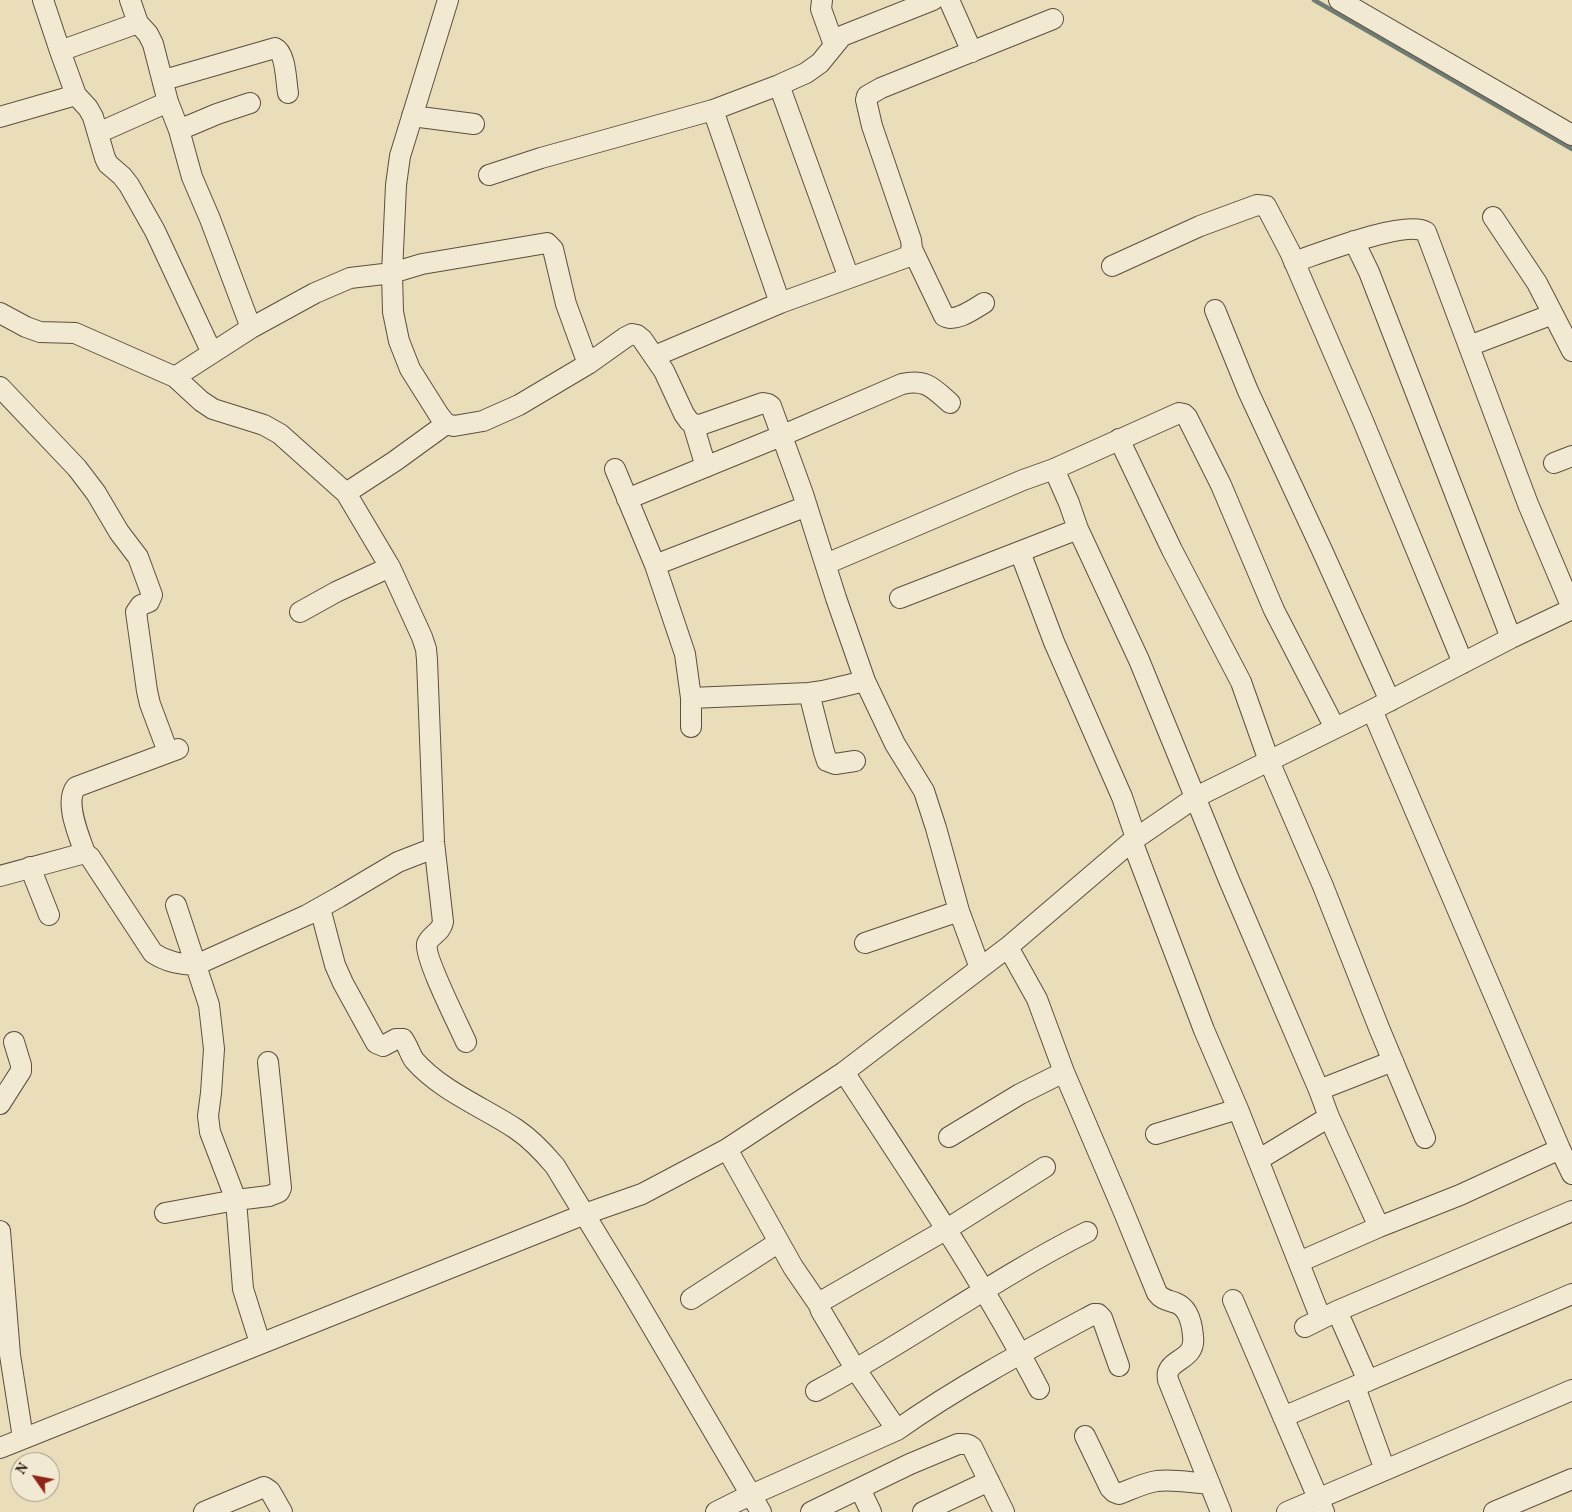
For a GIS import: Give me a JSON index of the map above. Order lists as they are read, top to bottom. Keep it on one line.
{"north":"top left"}
